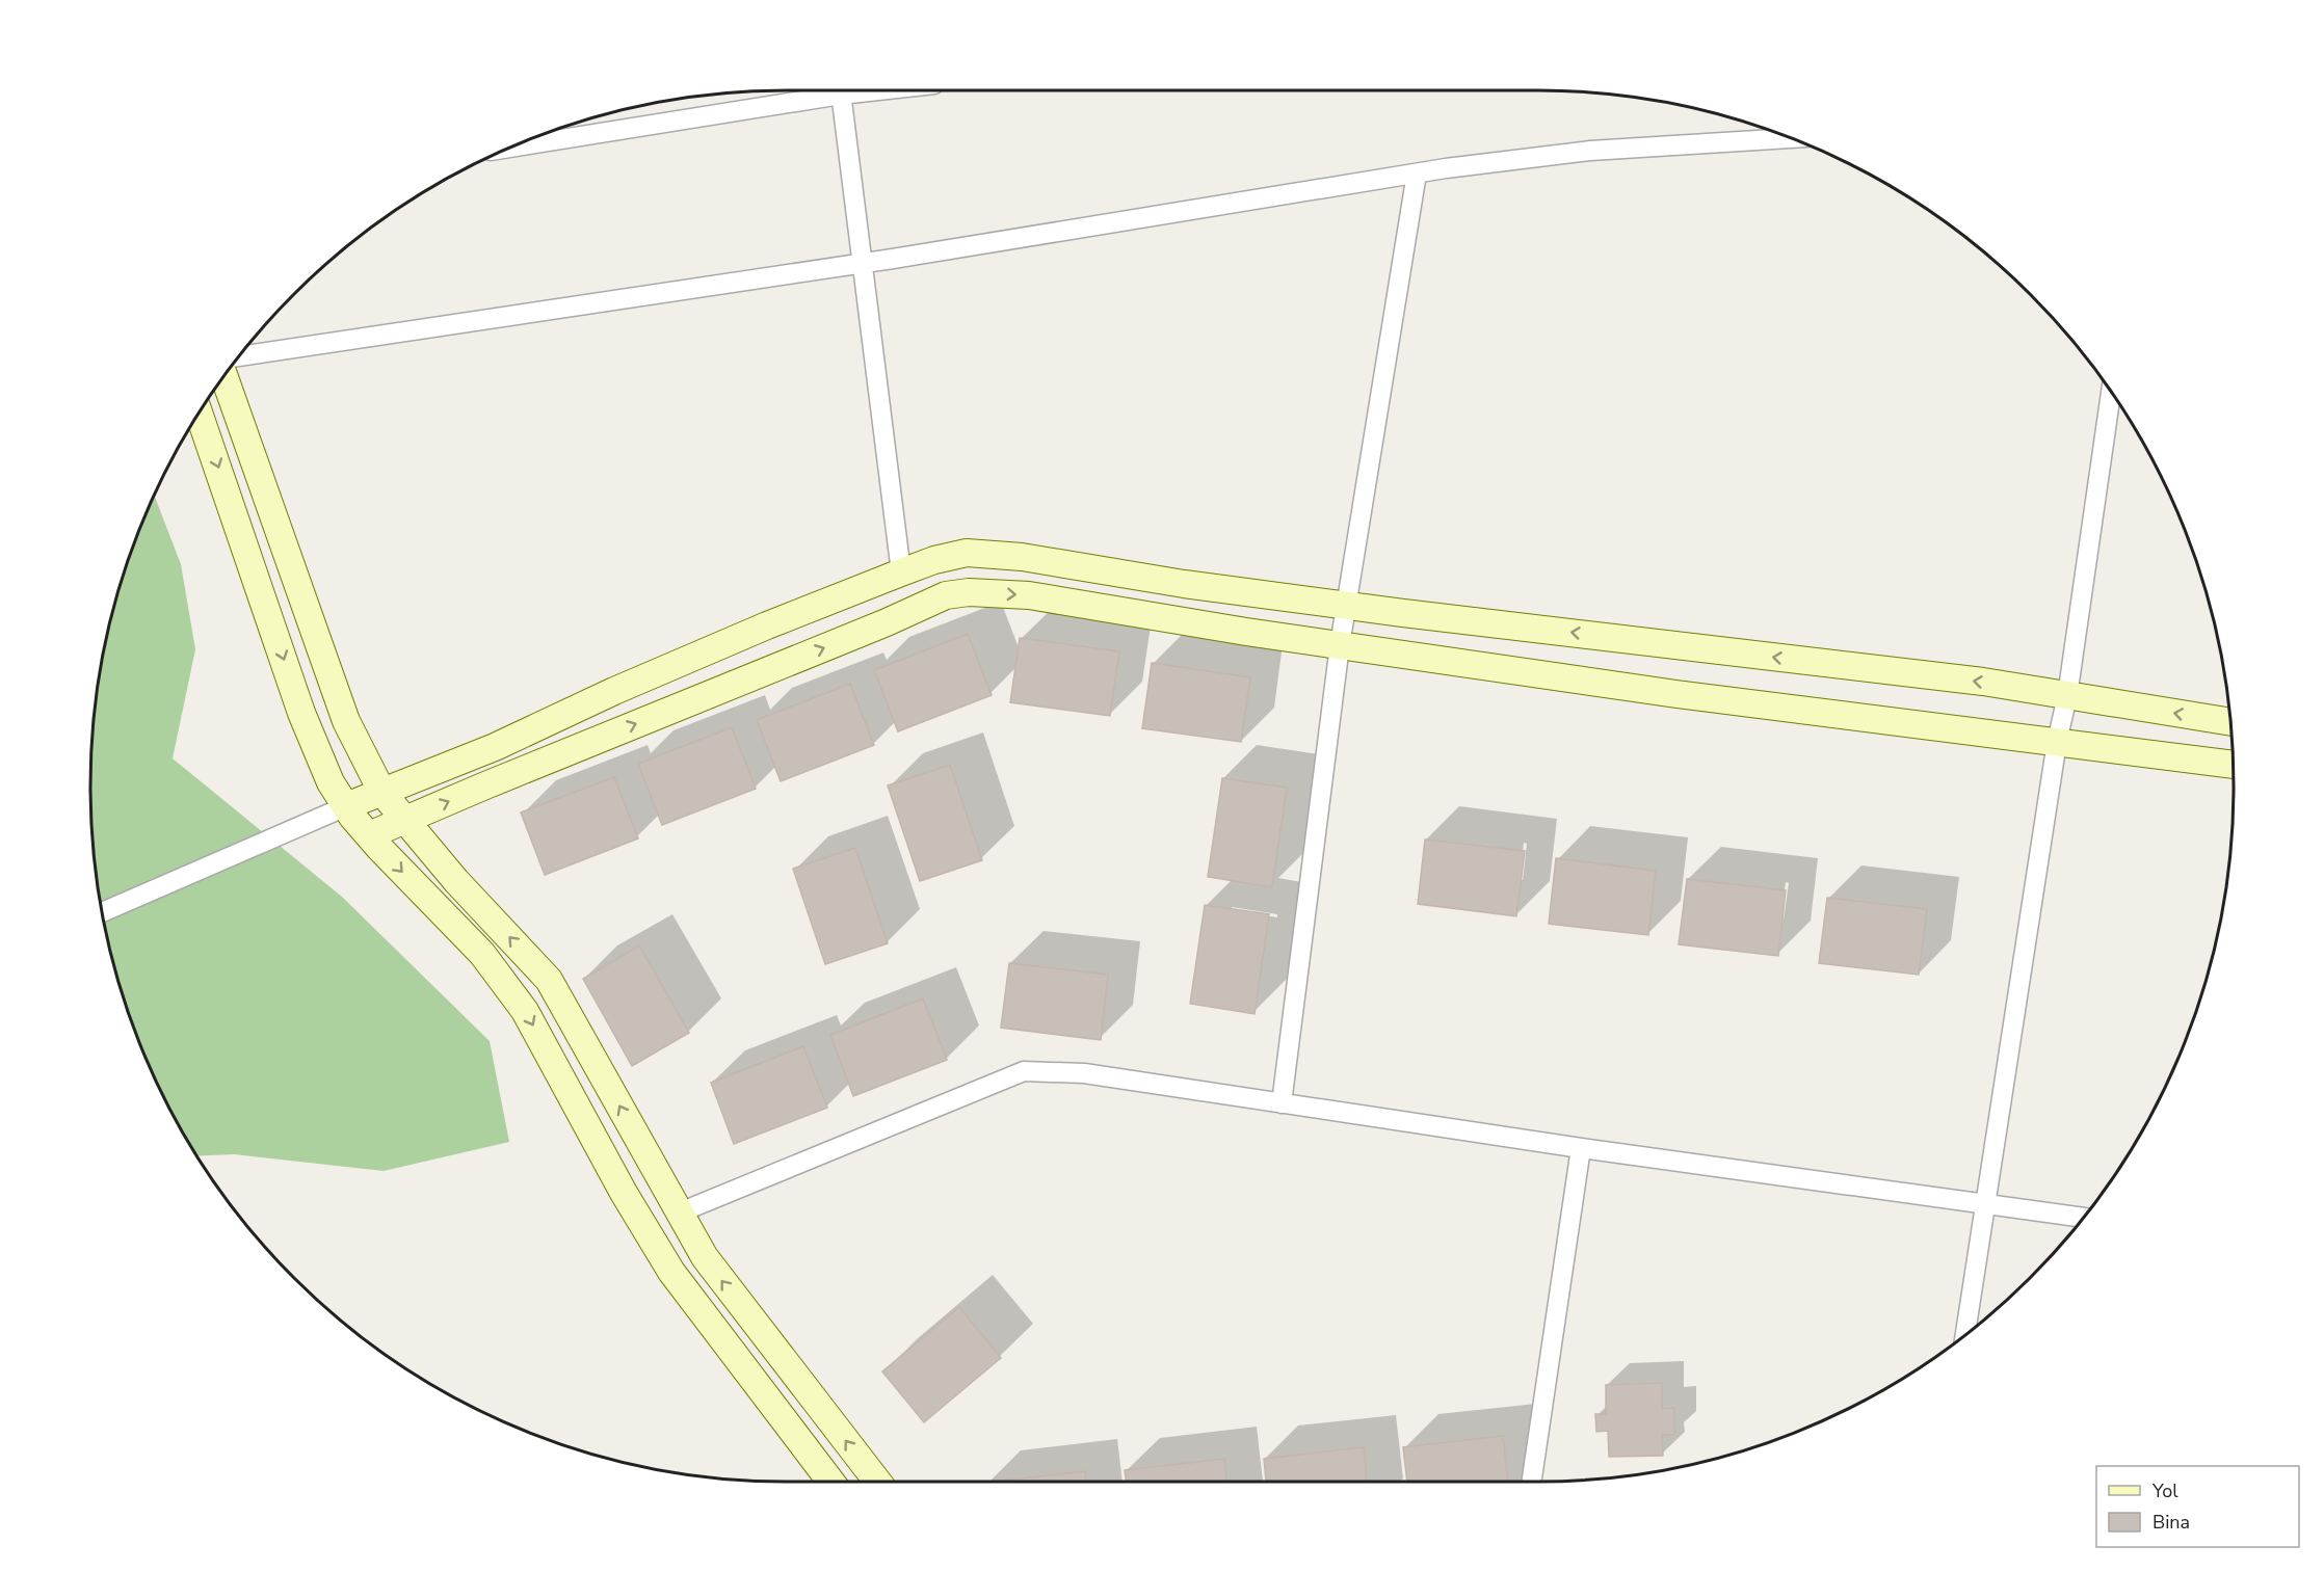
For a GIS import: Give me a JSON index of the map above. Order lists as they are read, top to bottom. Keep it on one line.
{"legend":["Yol","Bina"]}
